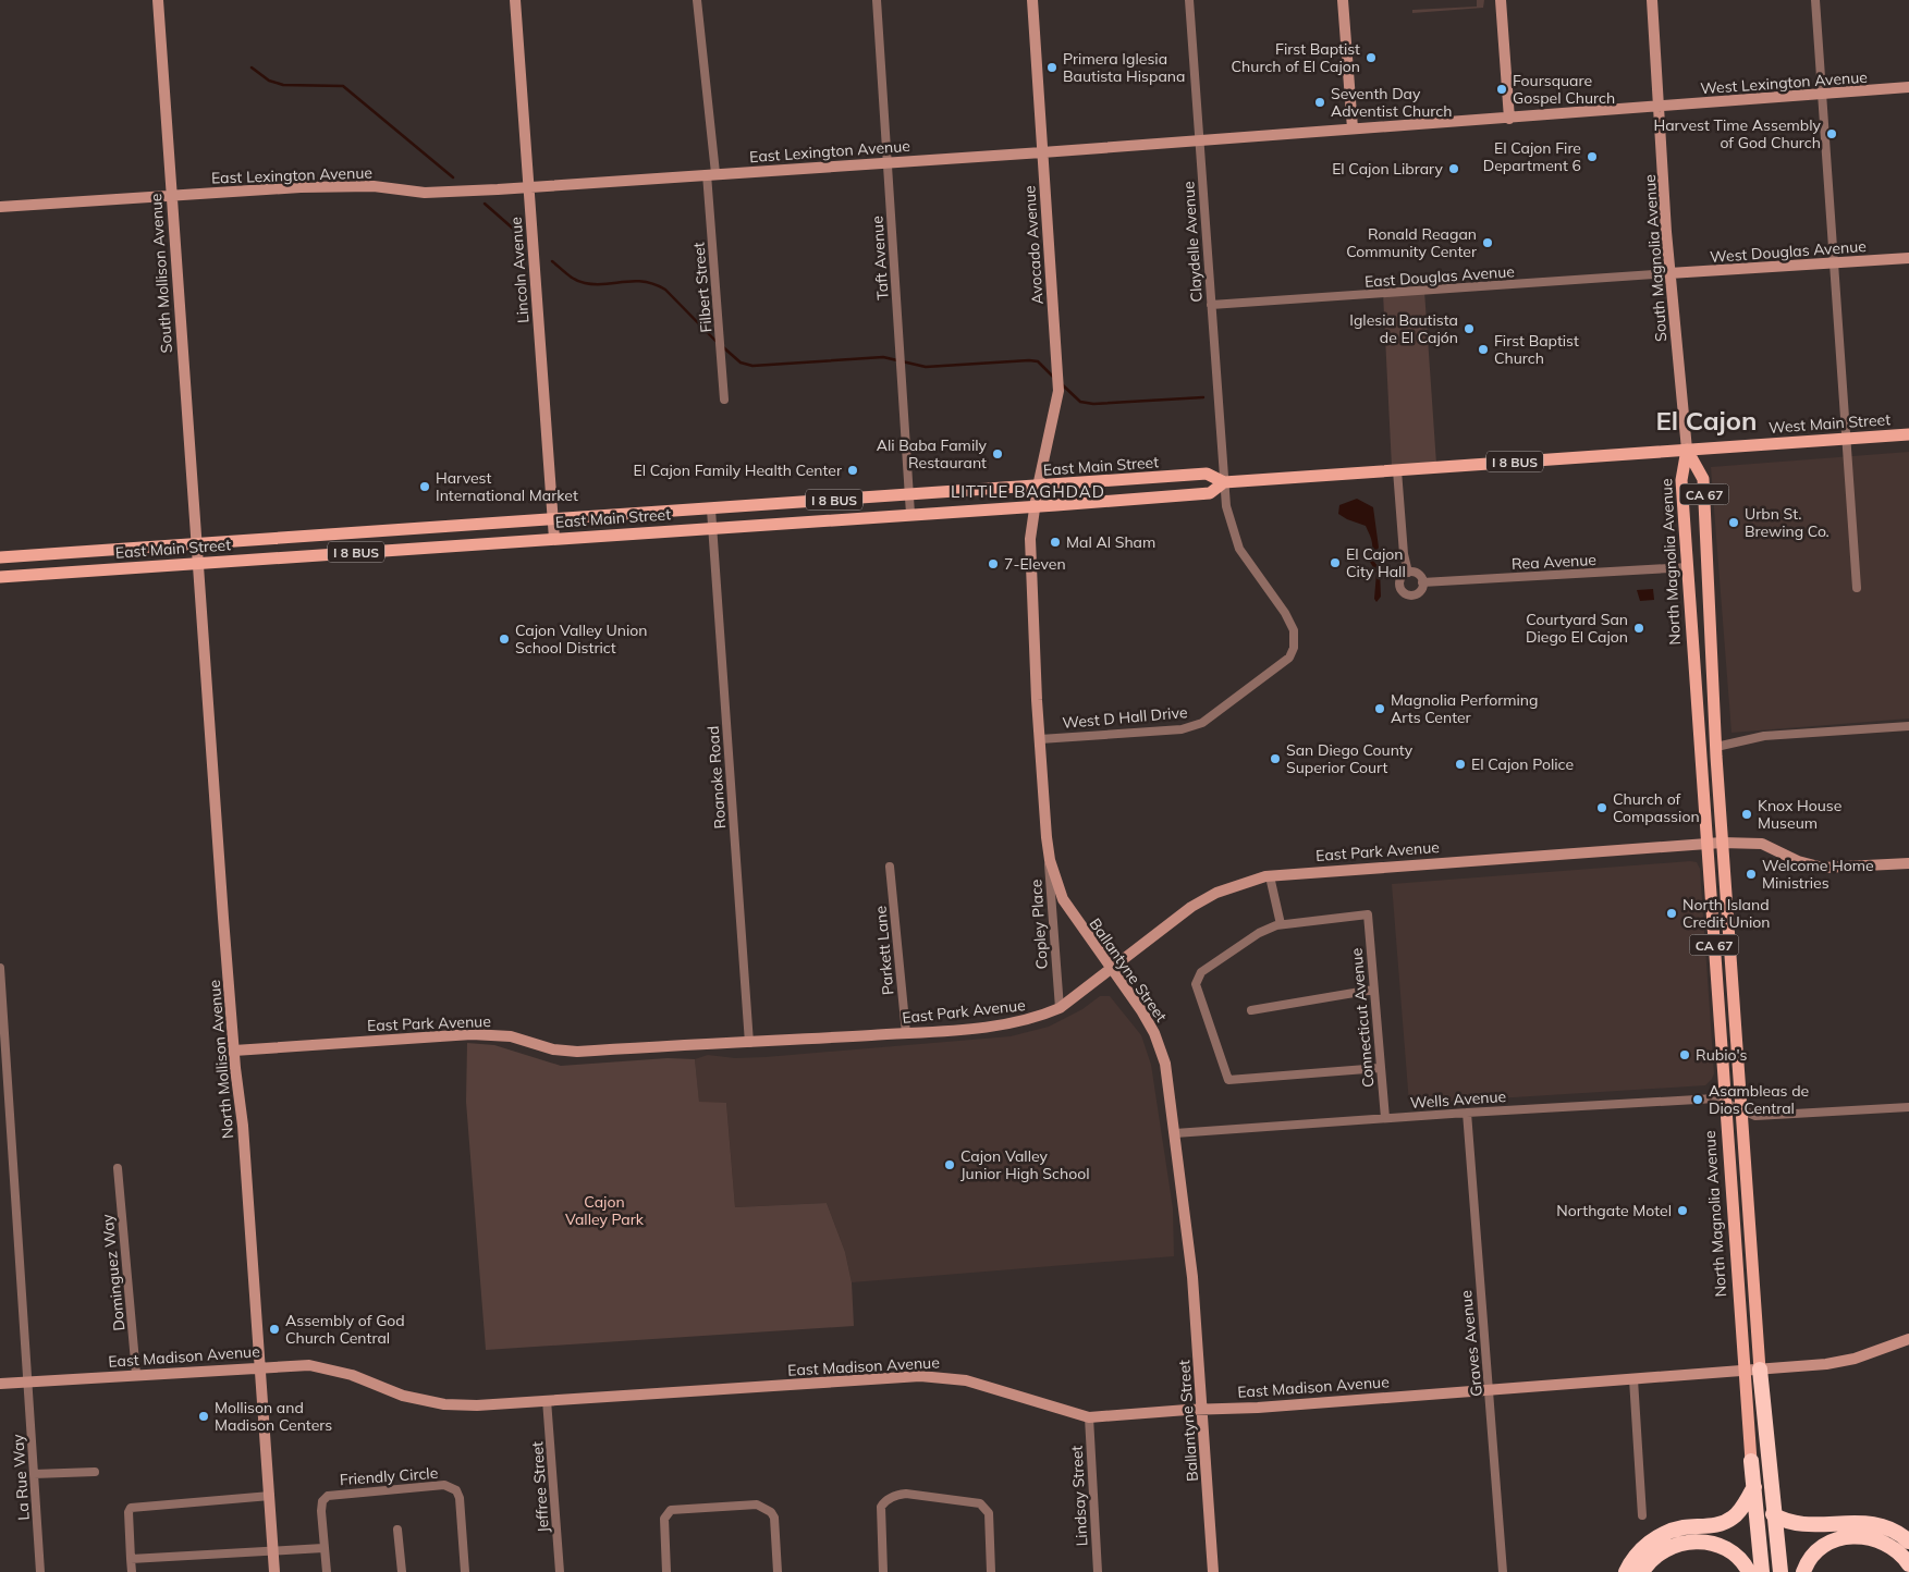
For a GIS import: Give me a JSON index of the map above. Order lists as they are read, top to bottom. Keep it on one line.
{"streets":{"highway":["North Magnolia Avenue"],"main road":["West Main Street","I 8 BUS","East Main Street","CA 67"],"street":["West Lexington Avenue","East Lexington Avenue","Claydelle Avenue","Avocado Avenue","West Douglas Avenue","Taft Avenue","South Magnolia Avenue","Lincoln Avenue","South Mollison Avenue","East Douglas Avenue","Filbert Street","Rea Avenue","West D Hall Drive","Roanoke Road","East Park Avenue","Copley Place","Parkett Lane","Ballantyne Street","Connecticut Avenue","North Mollison Avenue","Wells Avenue","Dominguez Way","Graves Avenue","East Madison Avenue","Friendly Circle","La Rue Way","Jeffree Street","Lindsay Street"]},"crossings":[["West Lexington Avenue","East Lexington Avenue"],["West Lexington Avenue","South Magnolia Avenue"],["East Lexington Avenue","Claydelle Avenue"],["East Lexington Avenue","Avocado Avenue"],["East Lexington Avenue","Taft Avenue"],["East Lexington Avenue","South Magnolia Avenue"],["East Lexington Avenue","Lincoln Avenue"],["East Lexington Avenue","South Mollison Avenue"],["East Lexington Avenue","Filbert Street"],["Claydelle Avenue","East Douglas Avenue"],["Claydelle Avenue","East Main Street"],["Claydelle Avenue","West D Hall Drive"],["Avocado Avenue","East Main Street"],["Avocado Avenue","Ballantyne Street"],["West Douglas Avenue","South Magnolia Avenue"],["West Douglas Avenue","East Douglas Avenue"],["Taft Avenue","East Main Street"],["South Magnolia Avenue","East Douglas Avenue"],["South Magnolia Avenue","West Main Street"],["South Magnolia Avenue","East Main Street"],["South Magnolia Avenue","North Magnolia Avenue"],["Lincoln Avenue","East Main Street"],["South Mollison Avenue","East Main Street"],["South Mollison Avenue","North Mollison Avenue"],["West Main Street","East Main Street"],["West Main Street","North Magnolia Avenue"],["East Main Street","North Magnolia Avenue"],["East Main Street","West D Hall Drive"],["East Main Street","Roanoke Road"],["East Main Street","Ballantyne Street"],["East Main Street","North Mollison Avenue"],["Rea Avenue","North Magnolia Avenue"],["North Magnolia Avenue","East Park Avenue"],["North Magnolia Avenue","Wells Avenue"],["North Magnolia Avenue","East Madison Avenue"],["West D Hall Drive","Ballantyne Street"],["Roanoke Road","East Park Avenue"],["East Park Avenue","Copley Place"],["East Park Avenue","Parkett Lane"],["East Park Avenue","Ballantyne Street"],["East Park Avenue","North Mollison Avenue"],["Copley Place","Ballantyne Street"],["Ballantyne Street","Wells Avenue"],["Ballantyne Street","East Madison Avenue"],["Connecticut Avenue","Wells Avenue"],["North Mollison Avenue","East Madison Avenue"],["Wells Avenue","Graves Avenue"],["Dominguez Way","East Madison Avenue"],["Graves Avenue","East Madison Avenue"],["East Madison Avenue","La Rue Way"],["East Madison Avenue","Jeffree Street"],["East Madison Avenue","Lindsay Street"]],"districts":["El Cajon","LITTLE BAGHDAD"],"parks":["Cajon Valley Park"],"places":["First Baptist Church of El Cajon","Primera Iglesia Bautista Hispana","Foursquare Gospel Church","Seventh Day Adventist Church","Harvest Time Assembly of God Church","El Cajon Fire Department 6","El Cajon Library","Ronald Reagan Community Center","Iglesia Bautista de El Cajón","First Baptist Church","Ali Baba Family Restaurant","El Cajon Family Health Center","Harvest International Market","Urbn St. Brewing Co.","Mal Al Sham","El Cajon City Hall","7-Eleven","Courtyard San Diego El Cajon","Cajon Valley Union School District","Magnolia Performing Arts Center","San Diego County Superior Court","El Cajon Police","Church of Compassion","Knox House Museum","Welcome Home Ministries","North Island Credit Union","Rubio's","Asambleas de Dios Central","Cajon Valley Junior High School","Northgate Motel","Assembly of God Church Central","Mollison and Madison Centers"]}
